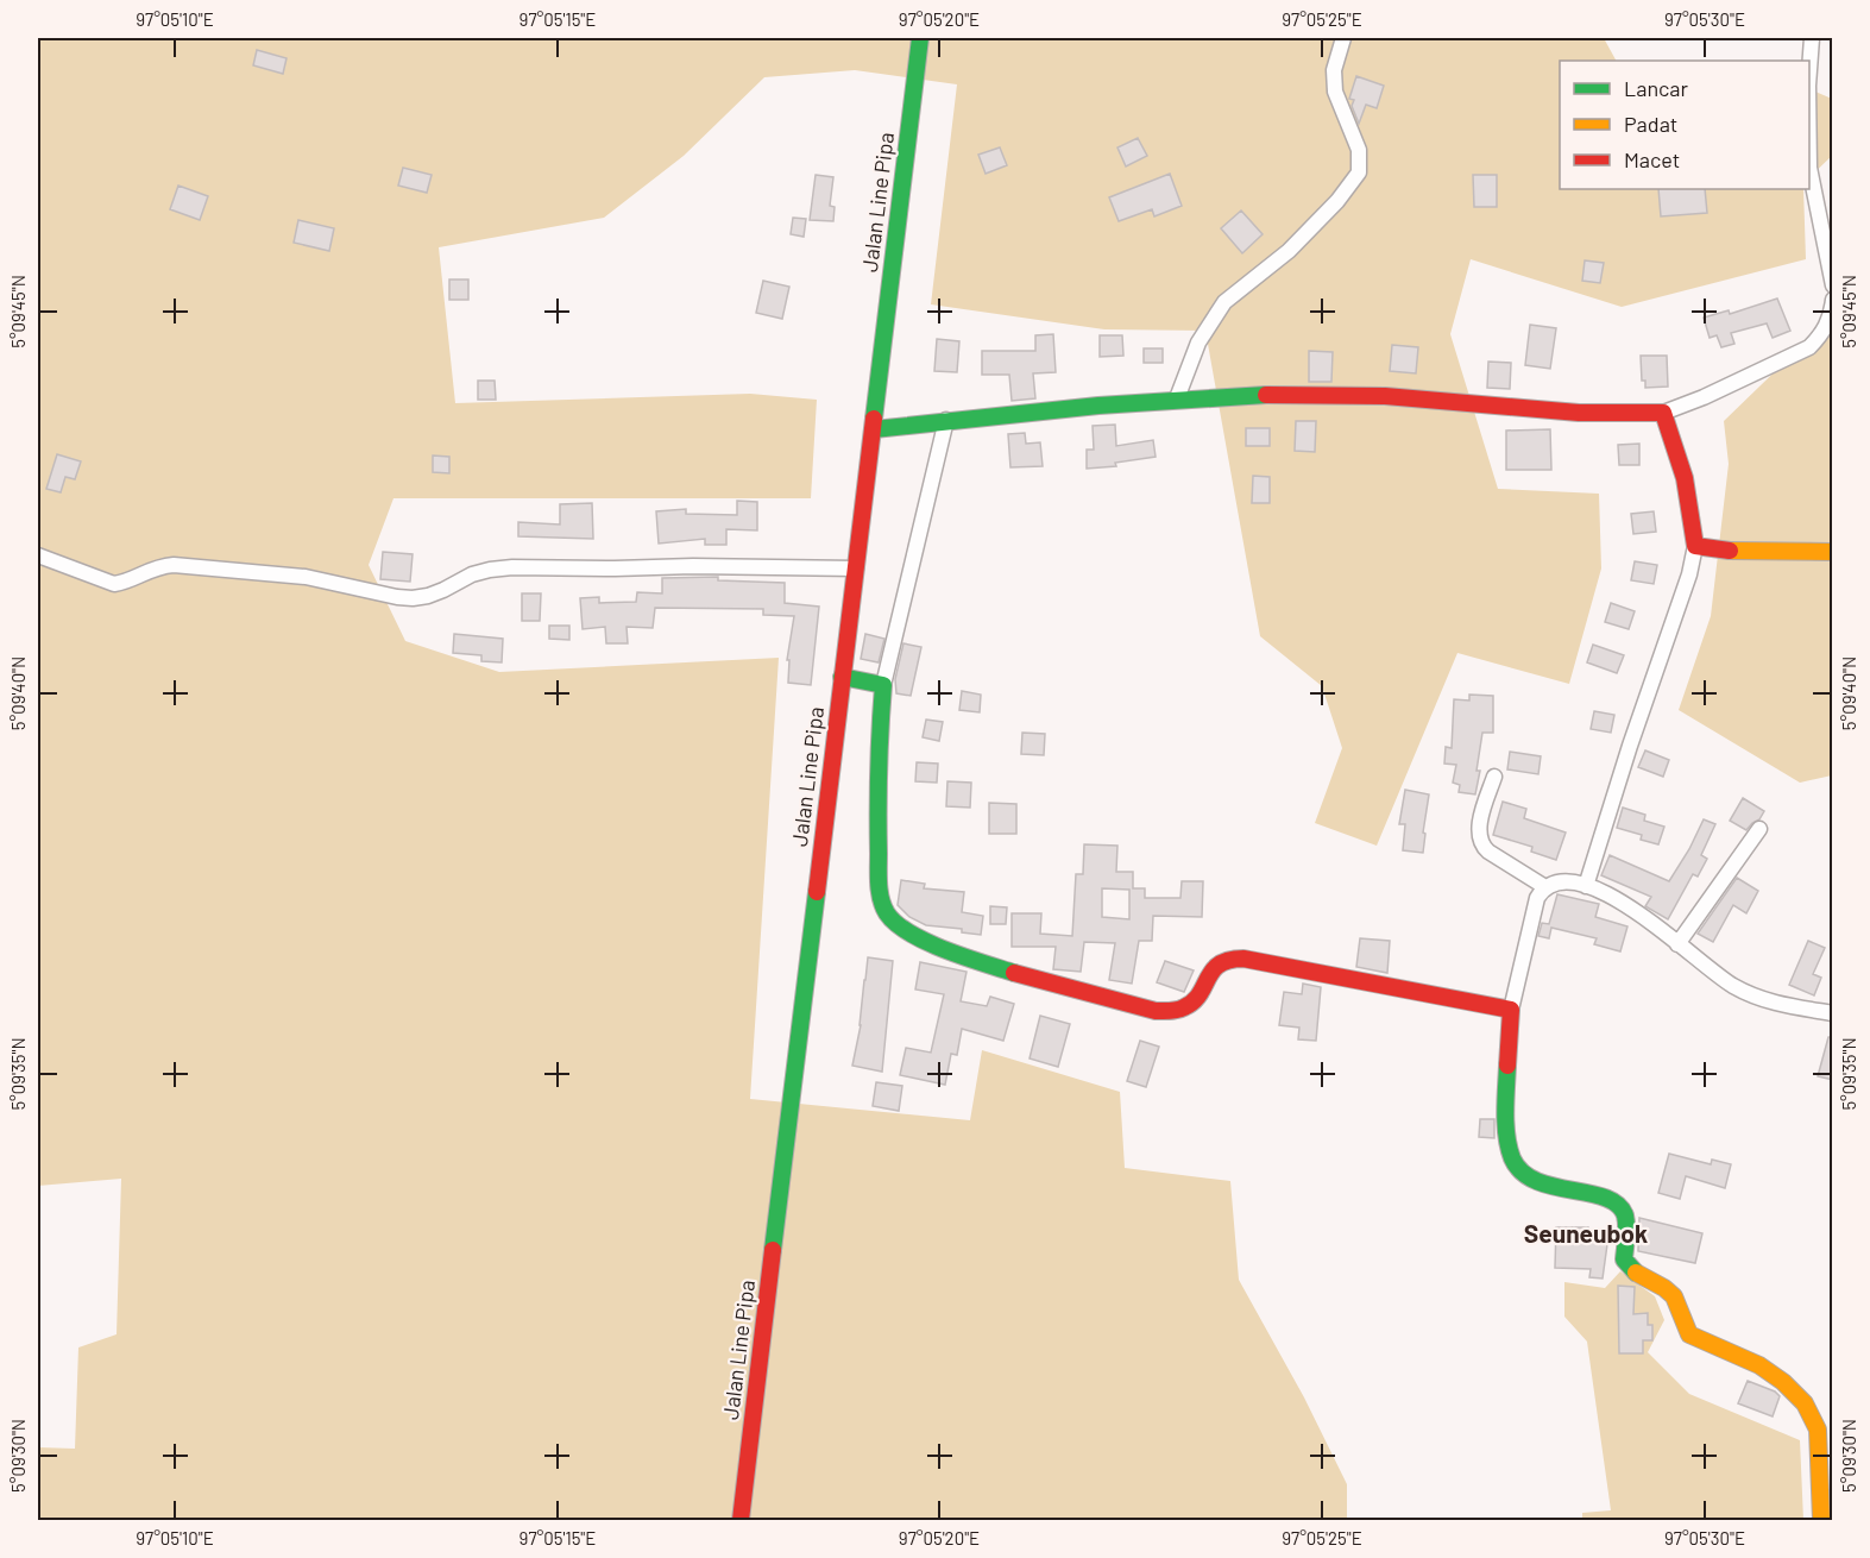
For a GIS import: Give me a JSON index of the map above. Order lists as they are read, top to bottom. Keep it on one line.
{"streets":{"street":["Jalan Line Pipa"]},"districts":["Seuneubok"],"legend":["Lancar","Padat","Macet"],"coordinates":["97°05'10\"E","97°05'15\"E","97°05'20\"E","97°05'25\"E","97°05'30\"E","5°09'45\"N","5°09'40\"N","5°09'35\"N","5°09'30\"N"]}
